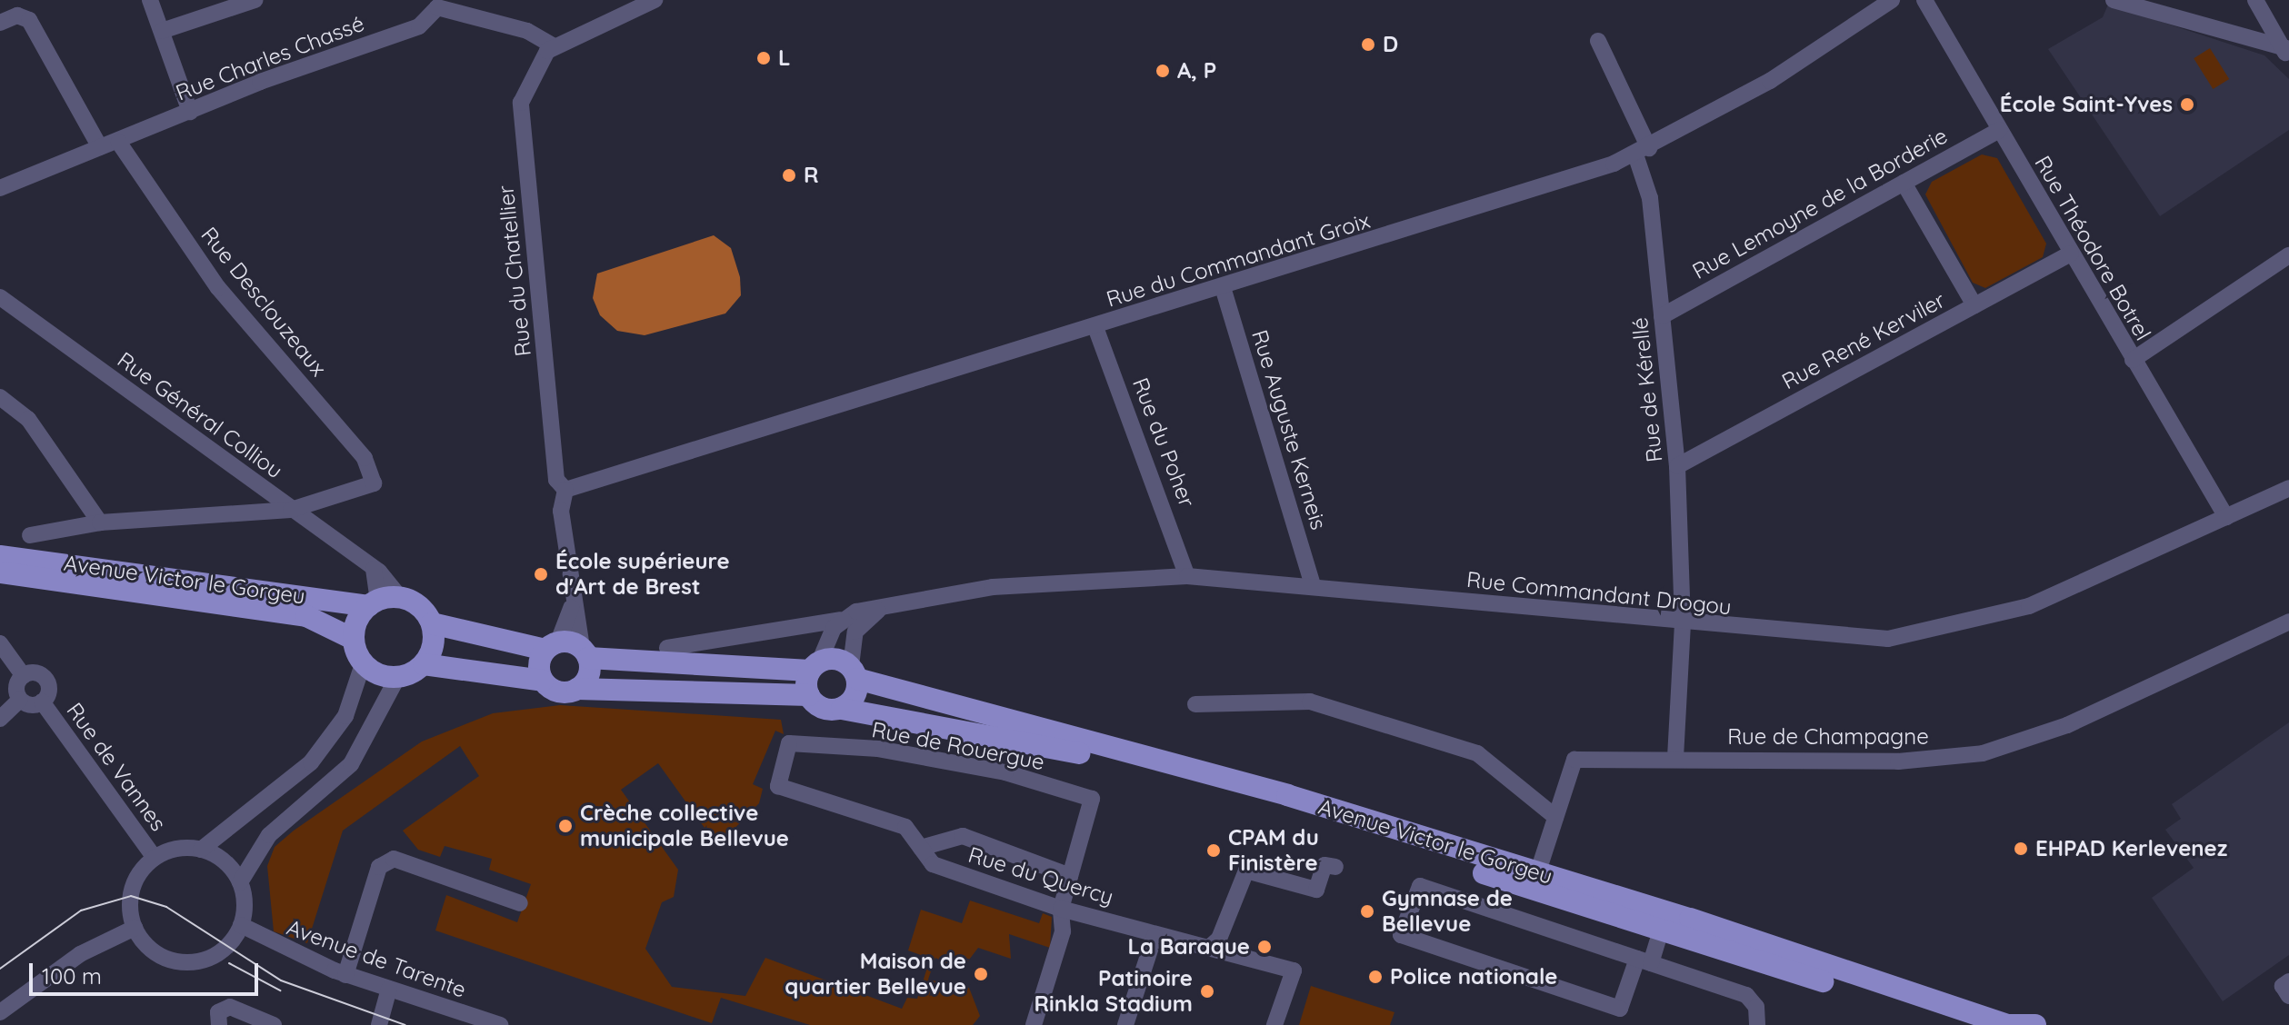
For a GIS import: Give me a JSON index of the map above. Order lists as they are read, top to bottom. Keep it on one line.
{"streets":{"main road":["Avenue Victor le Gorgeu"],"street":["Rue Charles Chassé","Rue Lemoyne de la Borderie","Rue Théodore Botrel","Rue du Commandant Groix","Rue du Chatellier","Rue Desclouzeaux","Rue René Kerviler","Rue de Kérellé","Rue Général Colliou","Rue Auguste Kerneis","Rue du Poher","Rue Commandant Drogou","Rue de Champagne","Rue de Rouergue","Rue de Vannes","Rue du Quercy","Avenue de Tarente"]},"crossings":[["Rue Charles Chassé","Rue du Chatellier"],["Rue Charles Chassé","Rue Desclouzeaux"],["Rue Lemoyne de la Borderie","Rue Théodore Botrel"],["Rue Lemoyne de la Borderie","Rue de Kérellé"],["Rue Théodore Botrel","Rue René Kerviler"],["Rue Théodore Botrel","Rue Commandant Drogou"],["Rue du Commandant Groix","Rue du Chatellier"],["Rue du Commandant Groix","Rue de Kérellé"],["Rue du Commandant Groix","Rue Auguste Kerneis"],["Rue du Commandant Groix","Rue du Poher"],["Rue du Chatellier","Avenue Victor le Gorgeu"],["Rue Desclouzeaux","Rue Général Colliou"],["Rue René Kerviler","Rue de Kérellé"],["Rue de Kérellé","Rue Commandant Drogou"],["Rue de Kérellé","Rue de Champagne"],["Rue Général Colliou","Avenue Victor le Gorgeu"],["Rue Auguste Kerneis","Rue Commandant Drogou"],["Rue du Poher","Rue Commandant Drogou"],["Avenue Victor le Gorgeu","Rue de Champagne"],["Rue de Rouergue","Rue du Quercy"],["Rue de Vannes","Avenue de Tarente"]],"places":["D","L","A, P","École Saint-Yves","R","École supérieure d'Art de Brest","Crèche collective municipale Bellevue","EHPAD Kerlevenez","CPAM du Finistère","Gymnase de Bellevue","La Baraque","Maison de quartier Bellevue","Police nationale","Patinoire Rinkla Stadium"],"scale_bar":"100 m"}
